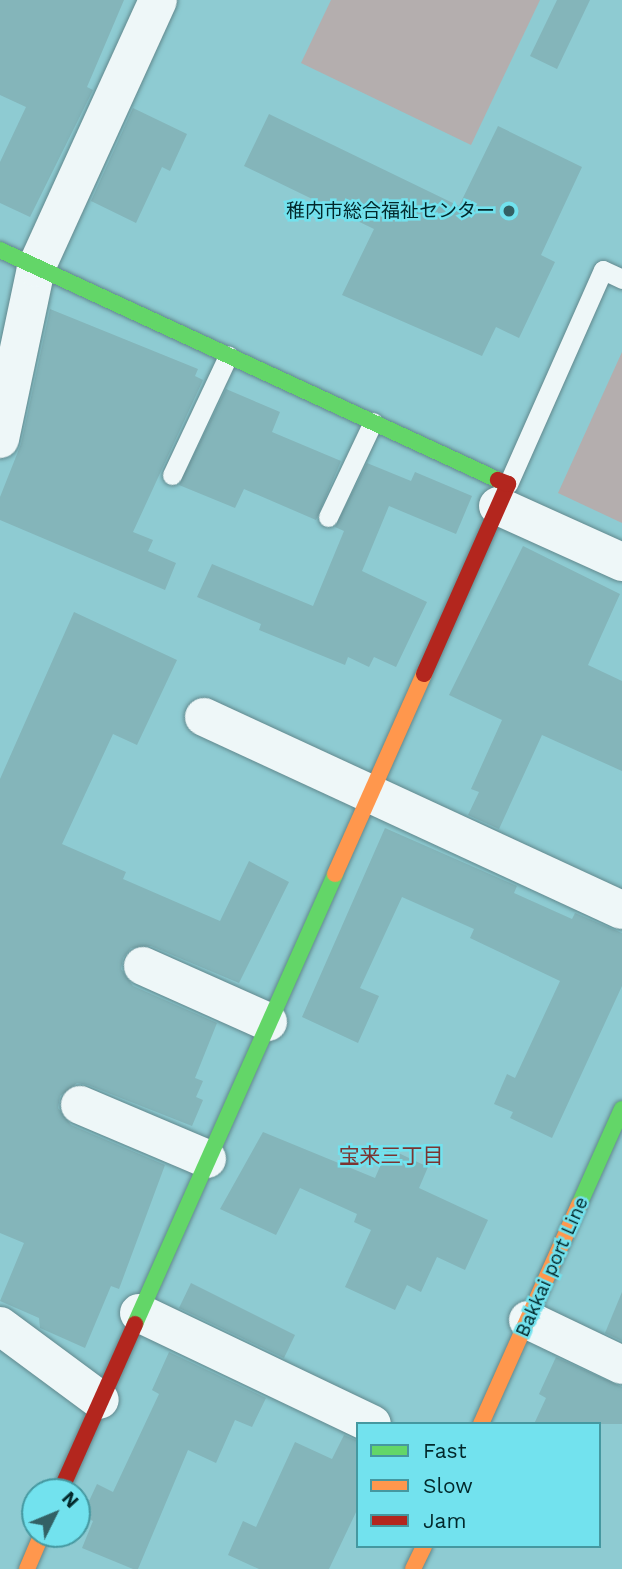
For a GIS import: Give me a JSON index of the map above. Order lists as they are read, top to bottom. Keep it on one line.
{"streets":{"street":["Bakkai port Line"]},"districts":["宝来三丁目"],"places":["稚内市総合福祉センター"],"legend":["Fast","Slow","Jam"],"north":"top right"}
